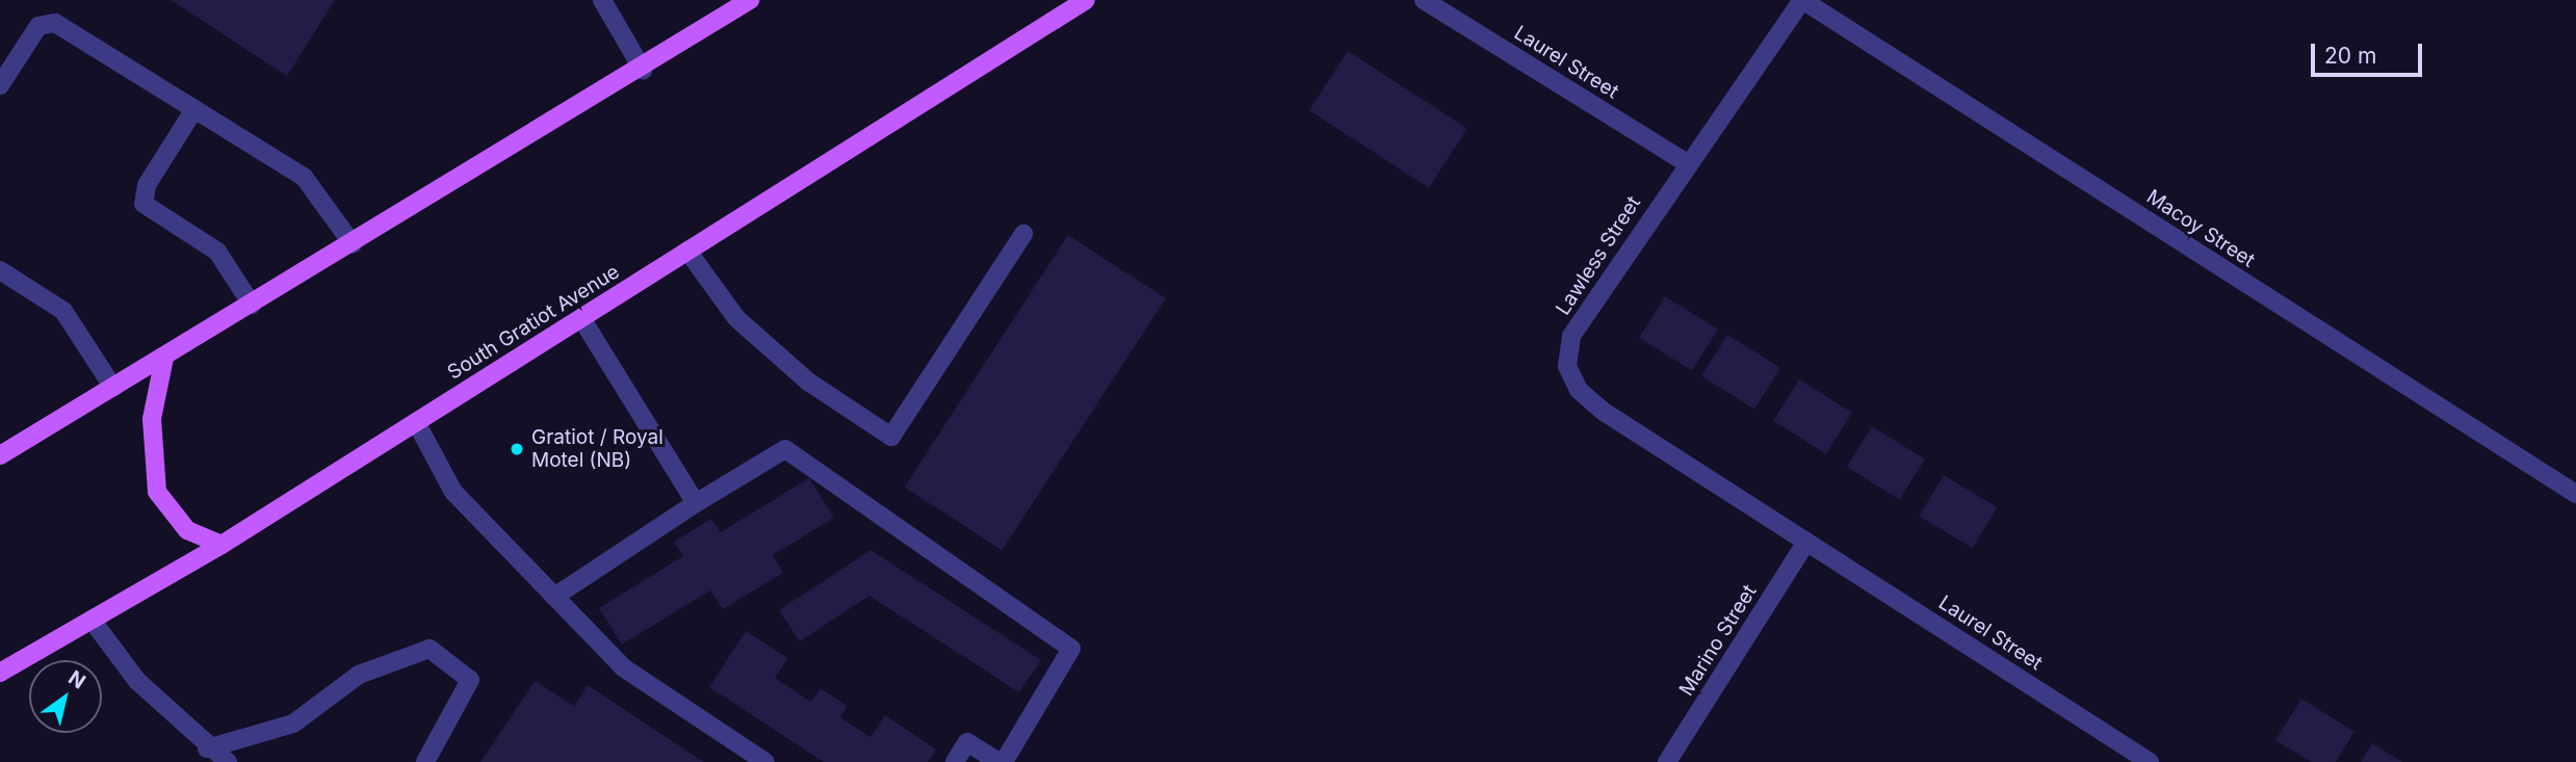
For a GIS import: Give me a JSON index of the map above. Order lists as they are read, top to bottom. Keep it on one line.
{"streets":{"main road":["South Gratiot Avenue"],"street":["Laurel Street","Macoy Street","Lawless Street","Marino Street"]},"crossings":[["Laurel Street","Lawless Street"],["Laurel Street","Marino Street"],["Macoy Street","Lawless Street"],["Lawless Street","Marino Street"]],"places":["Gratiot / Royal Motel (NB)"],"scale_bar":"20 m","north":"top right"}
